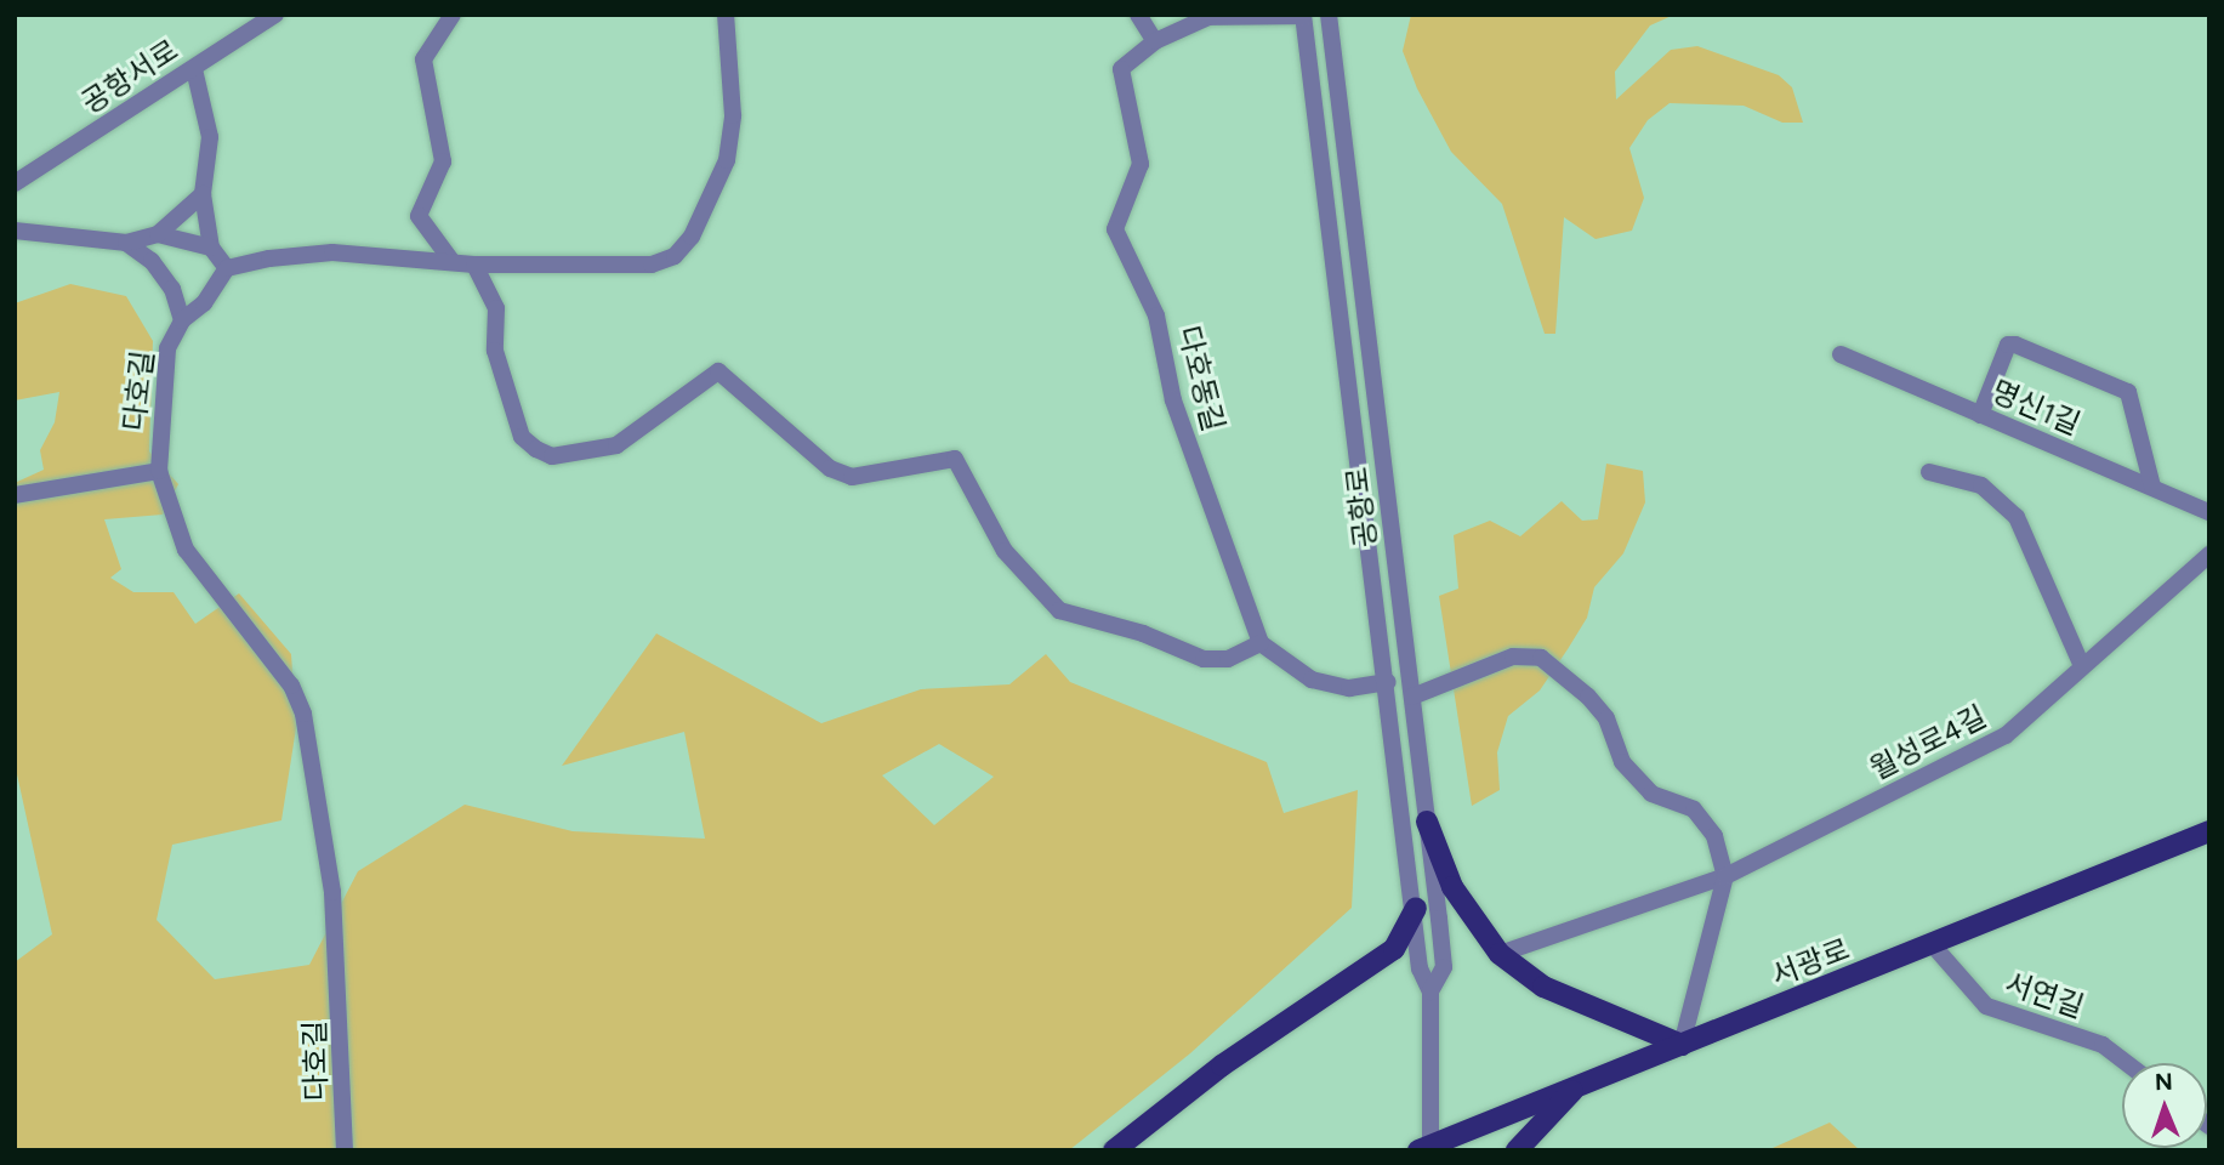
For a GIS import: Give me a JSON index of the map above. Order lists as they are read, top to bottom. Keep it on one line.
{"streets":{"main road":["서광로"],"street":["공항서로","다호동길","다호길","명신1길","공항로","월성로4길","서연길"]},"crossings":[["공항로","서광로"],["서광로","서연길"]],"north":"top"}
